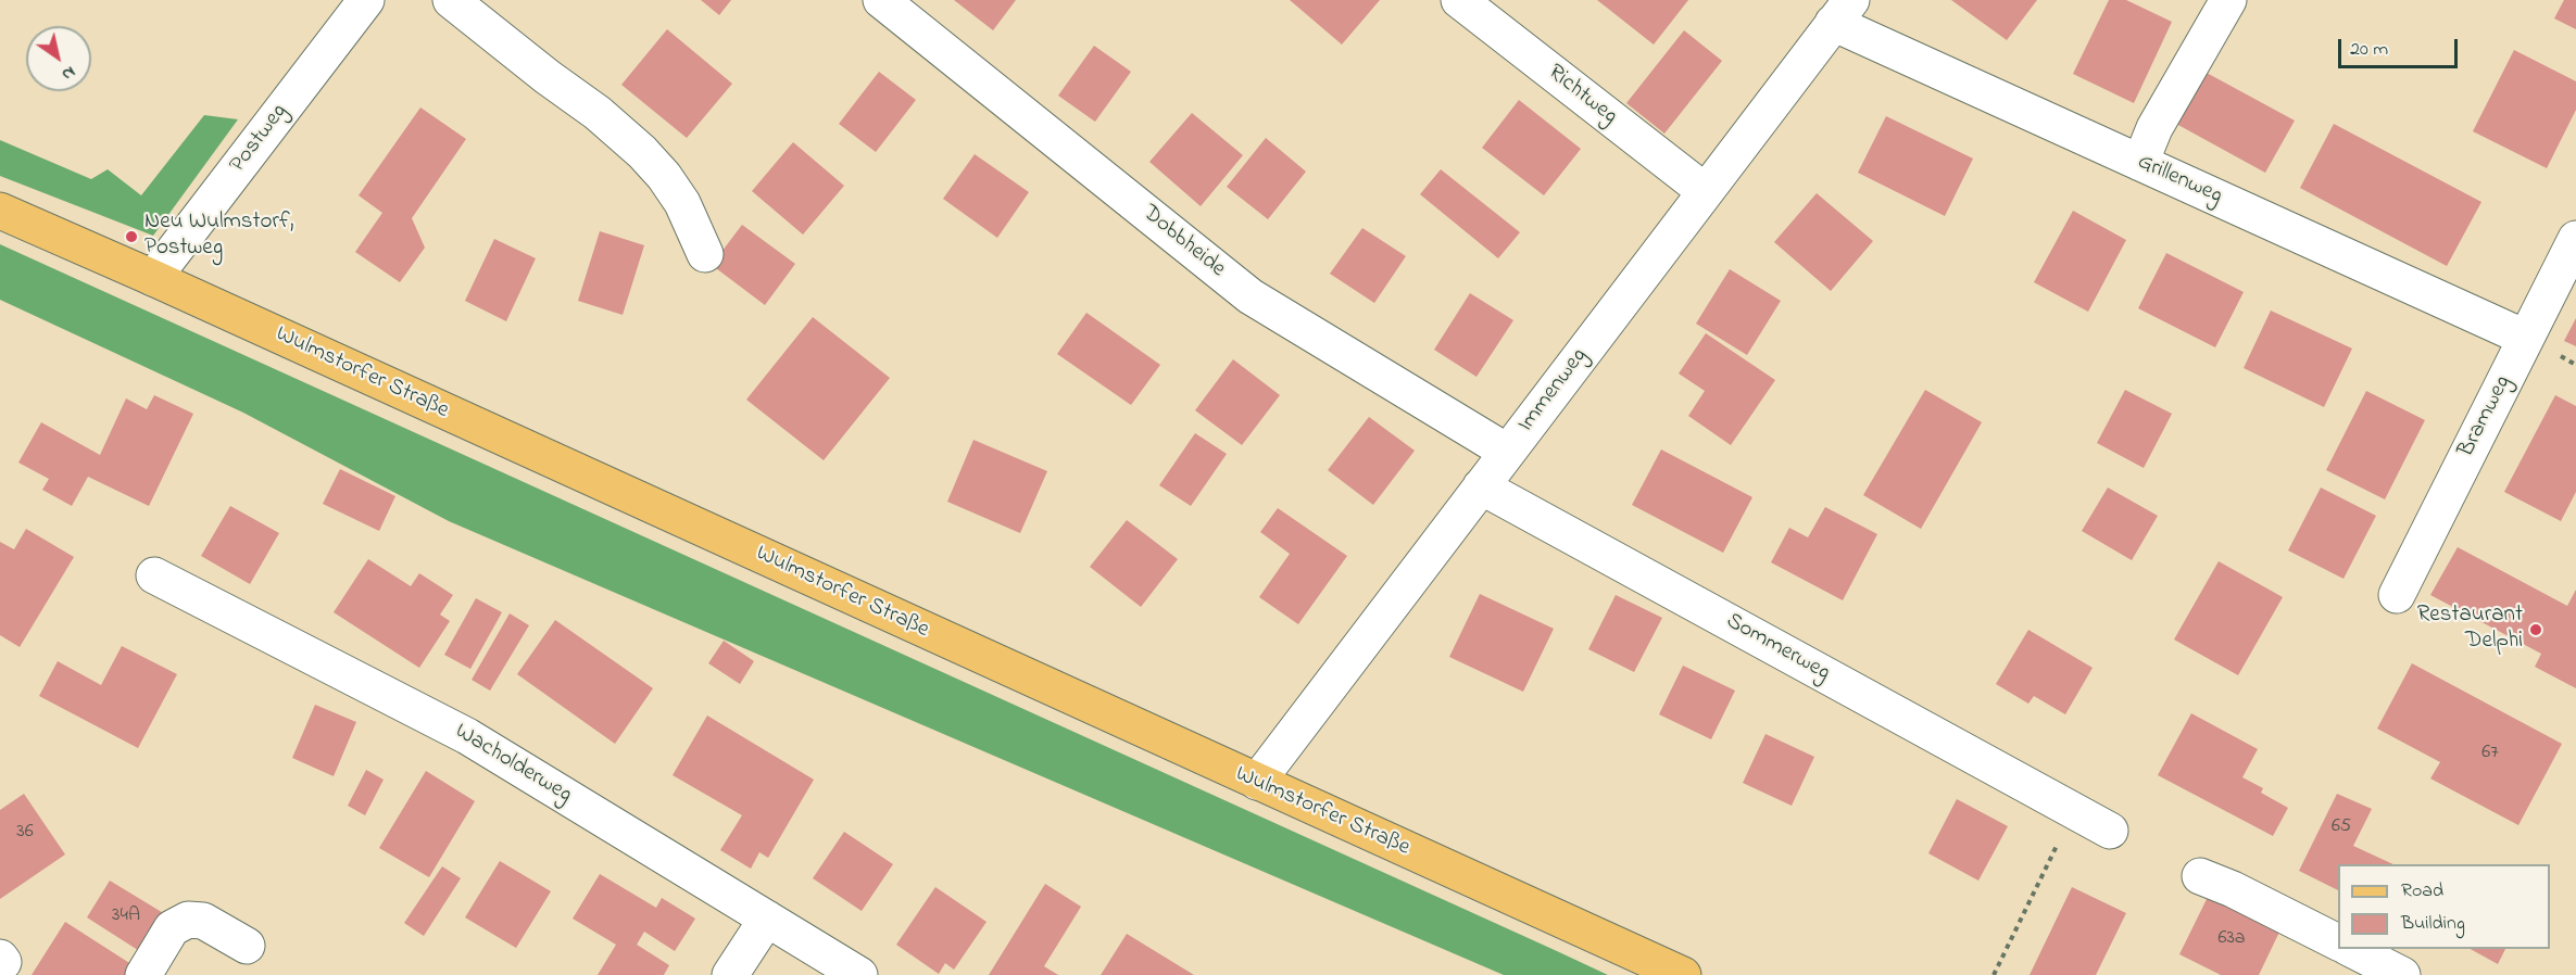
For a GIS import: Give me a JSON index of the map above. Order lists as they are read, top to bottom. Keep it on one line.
{"streets":{"main road":["Wulmstorfer Straße"],"street":["Richtweg","Postweg","Grillenweg","Dobbheide","Immenweg","Bramweg","Sommerweg","Wacholderweg"]},"crossings":[["Richtweg","Immenweg"],["Postweg","Wulmstorfer Straße"],["Grillenweg","Immenweg"],["Grillenweg","Bramweg"],["Dobbheide","Immenweg"],["Wulmstorfer Straße","Immenweg"],["Immenweg","Sommerweg"]],"places":["Neu Wulmstorf, Postweg","Restaurant Delphi"],"house_numbers":["67","65","36","34A","63a"],"legend":["Road","Building"],"scale_bar":"20 m","north":"bottom right"}
